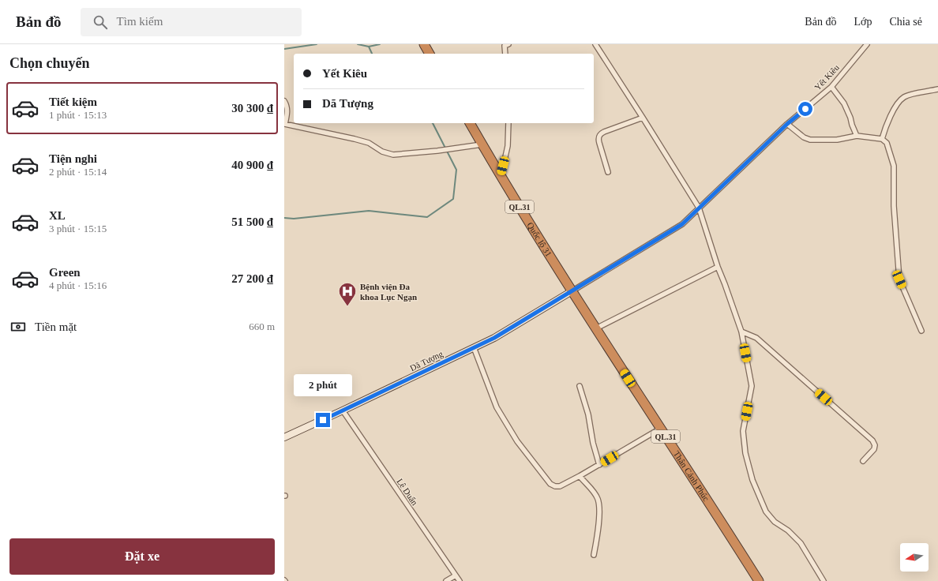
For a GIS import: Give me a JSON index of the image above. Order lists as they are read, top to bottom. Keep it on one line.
{"streets":{"highway":["QL.31","Quốc lộ 31","Thân Cảnh Phúc"],"street":["Yết Kiêu","Dã Tượng","Lê Duẩn"]},"crossings":[["Yết Kiêu","Quốc lộ 31"],["Yết Kiêu","Dã Tượng"],["Yết Kiêu","Thân Cảnh Phúc"],["Quốc lộ 31","Dã Tượng"],["Quốc lộ 31","Thân Cảnh Phúc"],["Dã Tượng","Thân Cảnh Phúc"],["Dã Tượng","Lê Duẩn"]],"places":{"hospital":["Bệnh viện Đa khoa Lục Ngạn"]},"north":"left","page":{"header":"Bản đồ","search":"Tìm kiếm","nav":["Bản đồ","Lớp","Chia sẻ"],"heading":"Chọn chuyến","banner":["Yết Kiêu","Dã Tượng"],"list":[{"name":"Tiết kiệm","note":"1 phút · 15:13","value":"30 300 ₫"},{"name":"Tiện nghi","note":"2 phút · 15:14","value":"40 900 ₫"},{"name":"XL","note":"3 phút · 15:15","value":"51 500 ₫"},{"name":"Green","note":"4 phút · 15:16","value":"27 200 ₫"}],"pay":["Tiền mặt","660 m"],"bubble":"2 phút","buttons":"Đặt xe"}}
